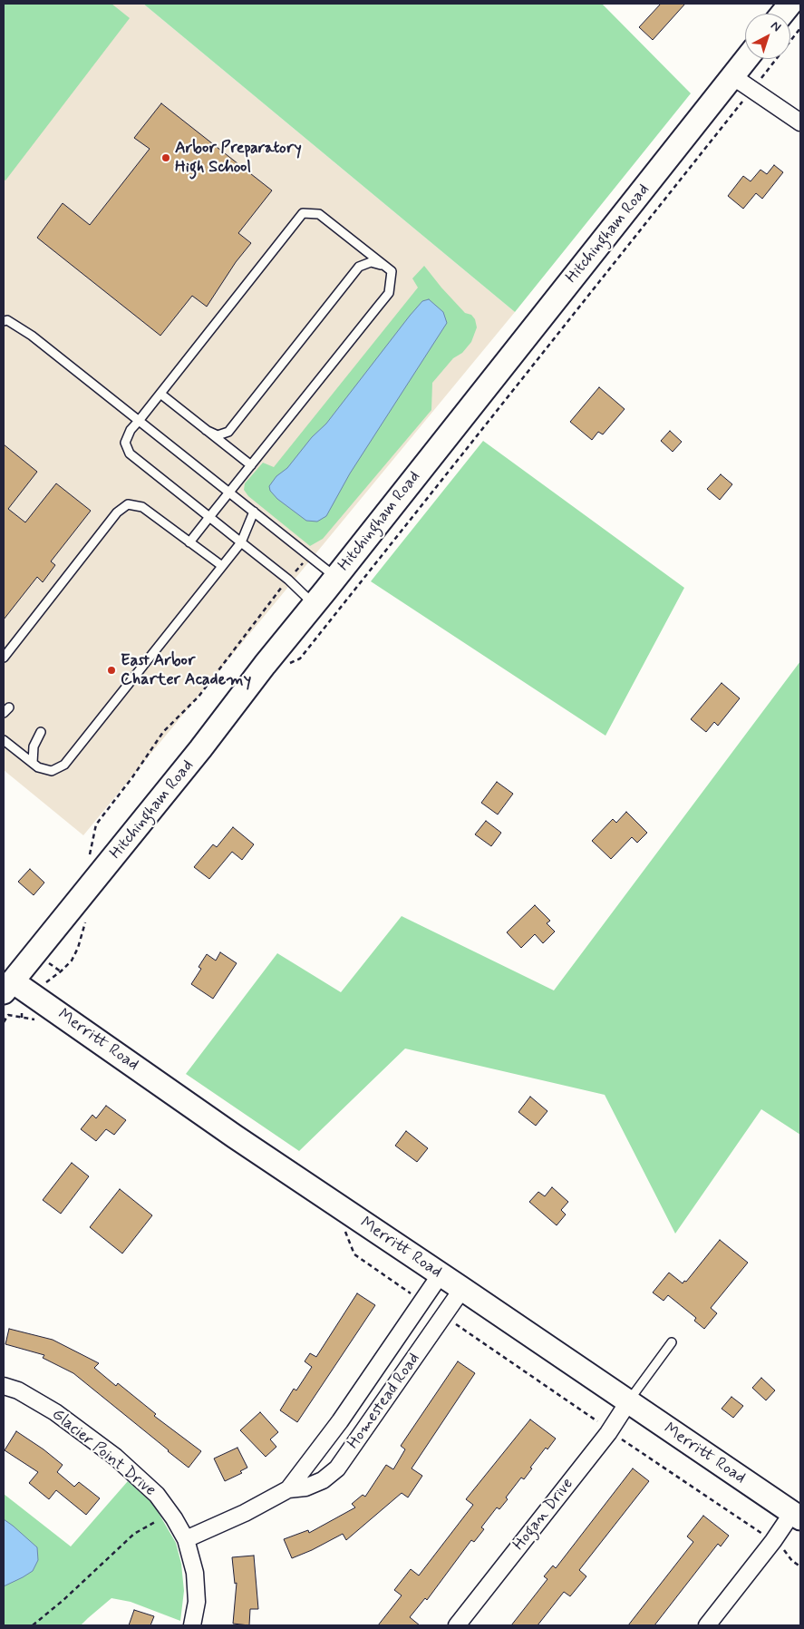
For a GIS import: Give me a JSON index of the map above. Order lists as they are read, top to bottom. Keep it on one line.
{"streets":{"street":["Hitchingham Road","Merritt Road","Homestead Road","Glacier Point Drive","Hogan Drive"]},"crossings":[["Hitchingham Road","Merritt Road"],["Merritt Road","Homestead Road"],["Merritt Road","Hogan Drive"],["Homestead Road","Glacier Point Drive"]],"places":["Arbor Preparatory High School","East Arbor Charter Academy"],"north":"top right"}
